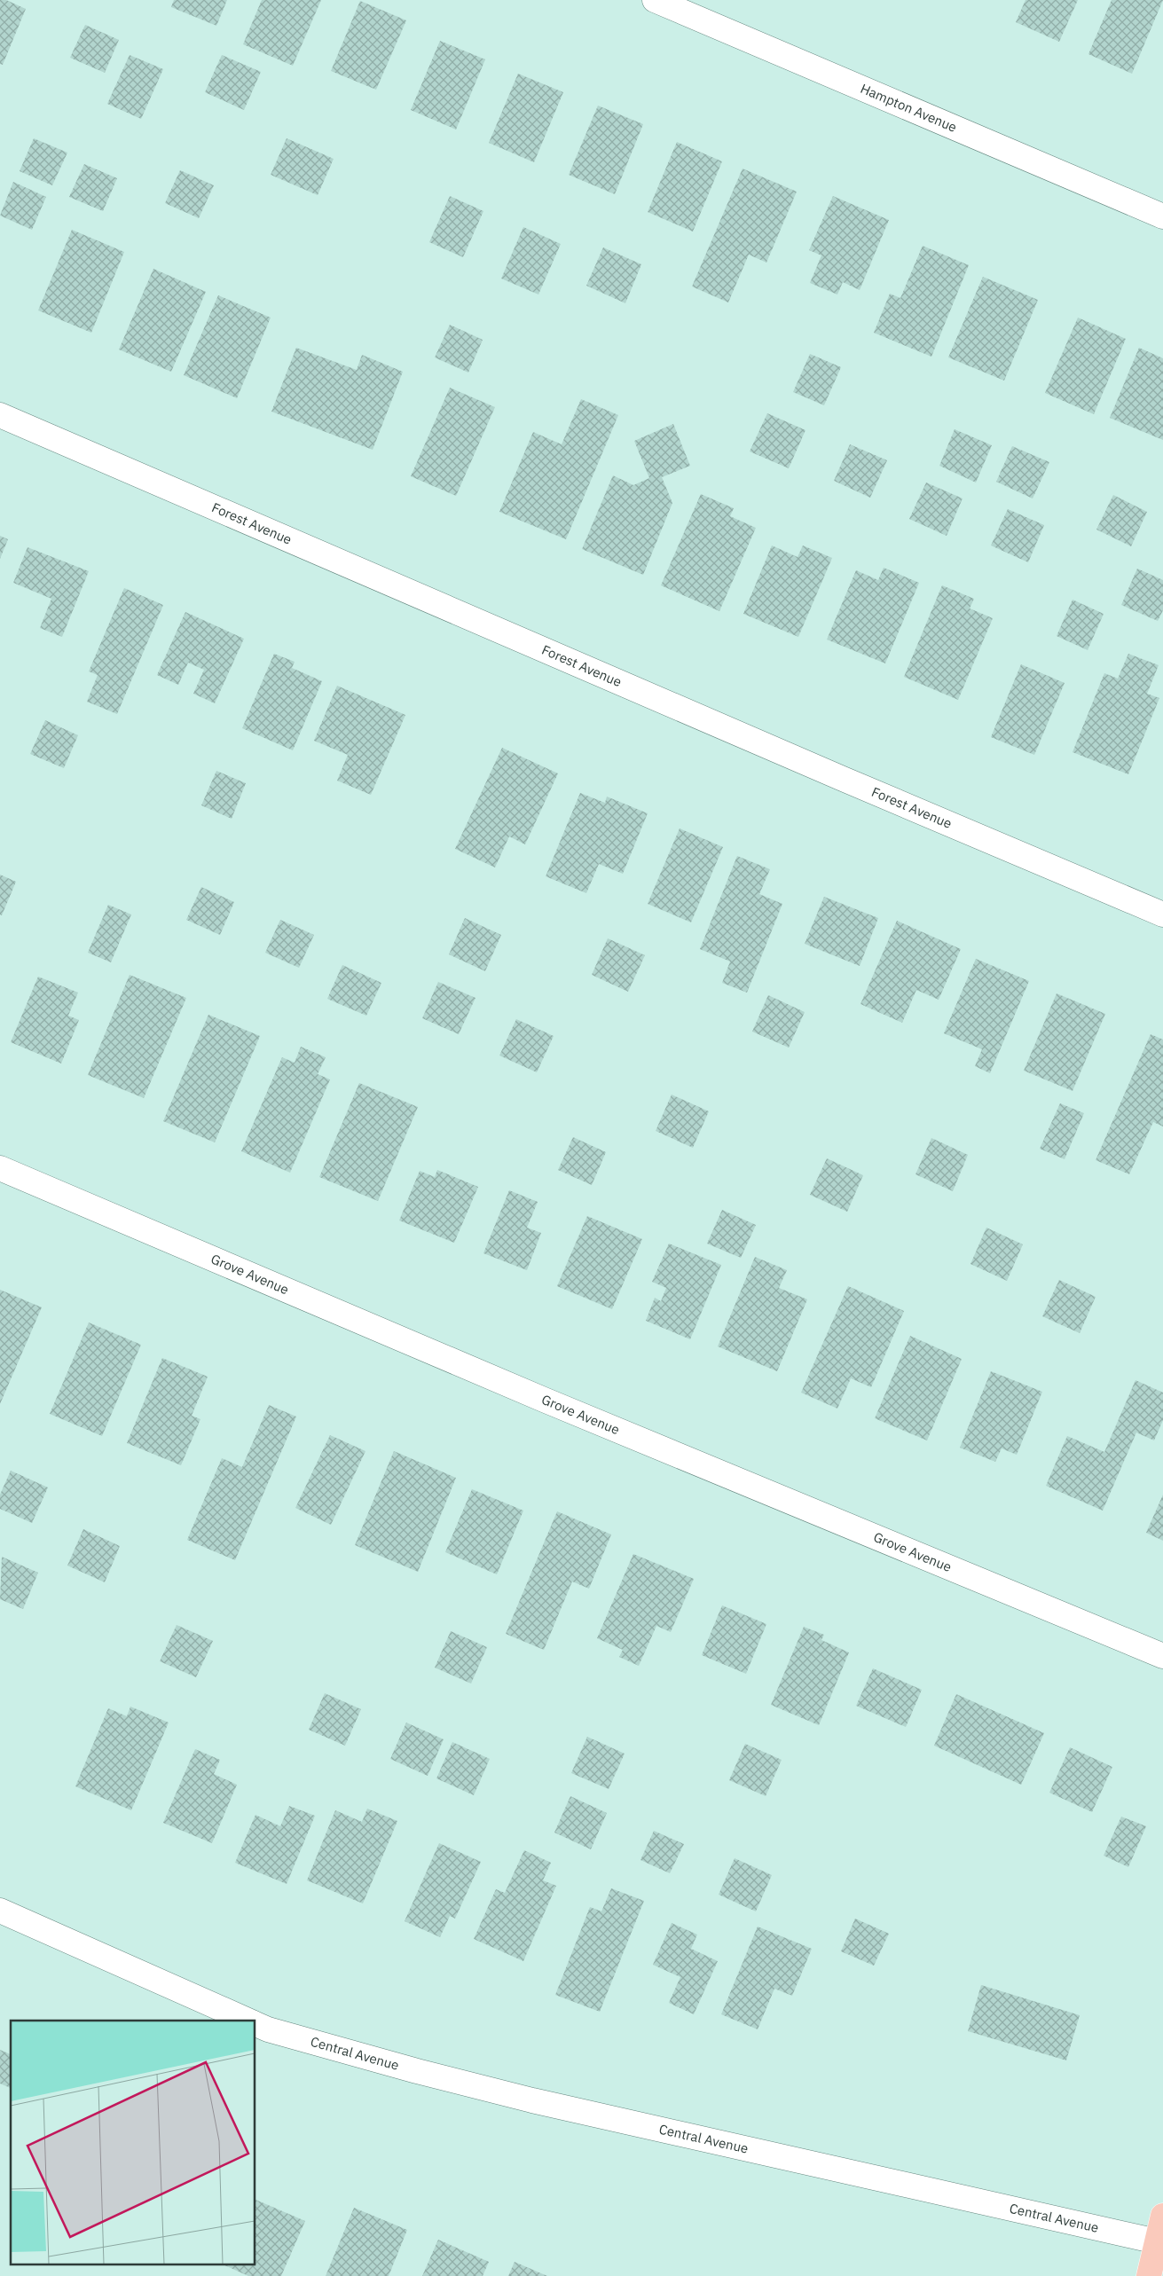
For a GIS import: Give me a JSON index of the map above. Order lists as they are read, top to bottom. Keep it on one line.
{"streets":{"street":["Hampton Avenue","Forest Avenue","Grove Avenue","Central Avenue"]}}
